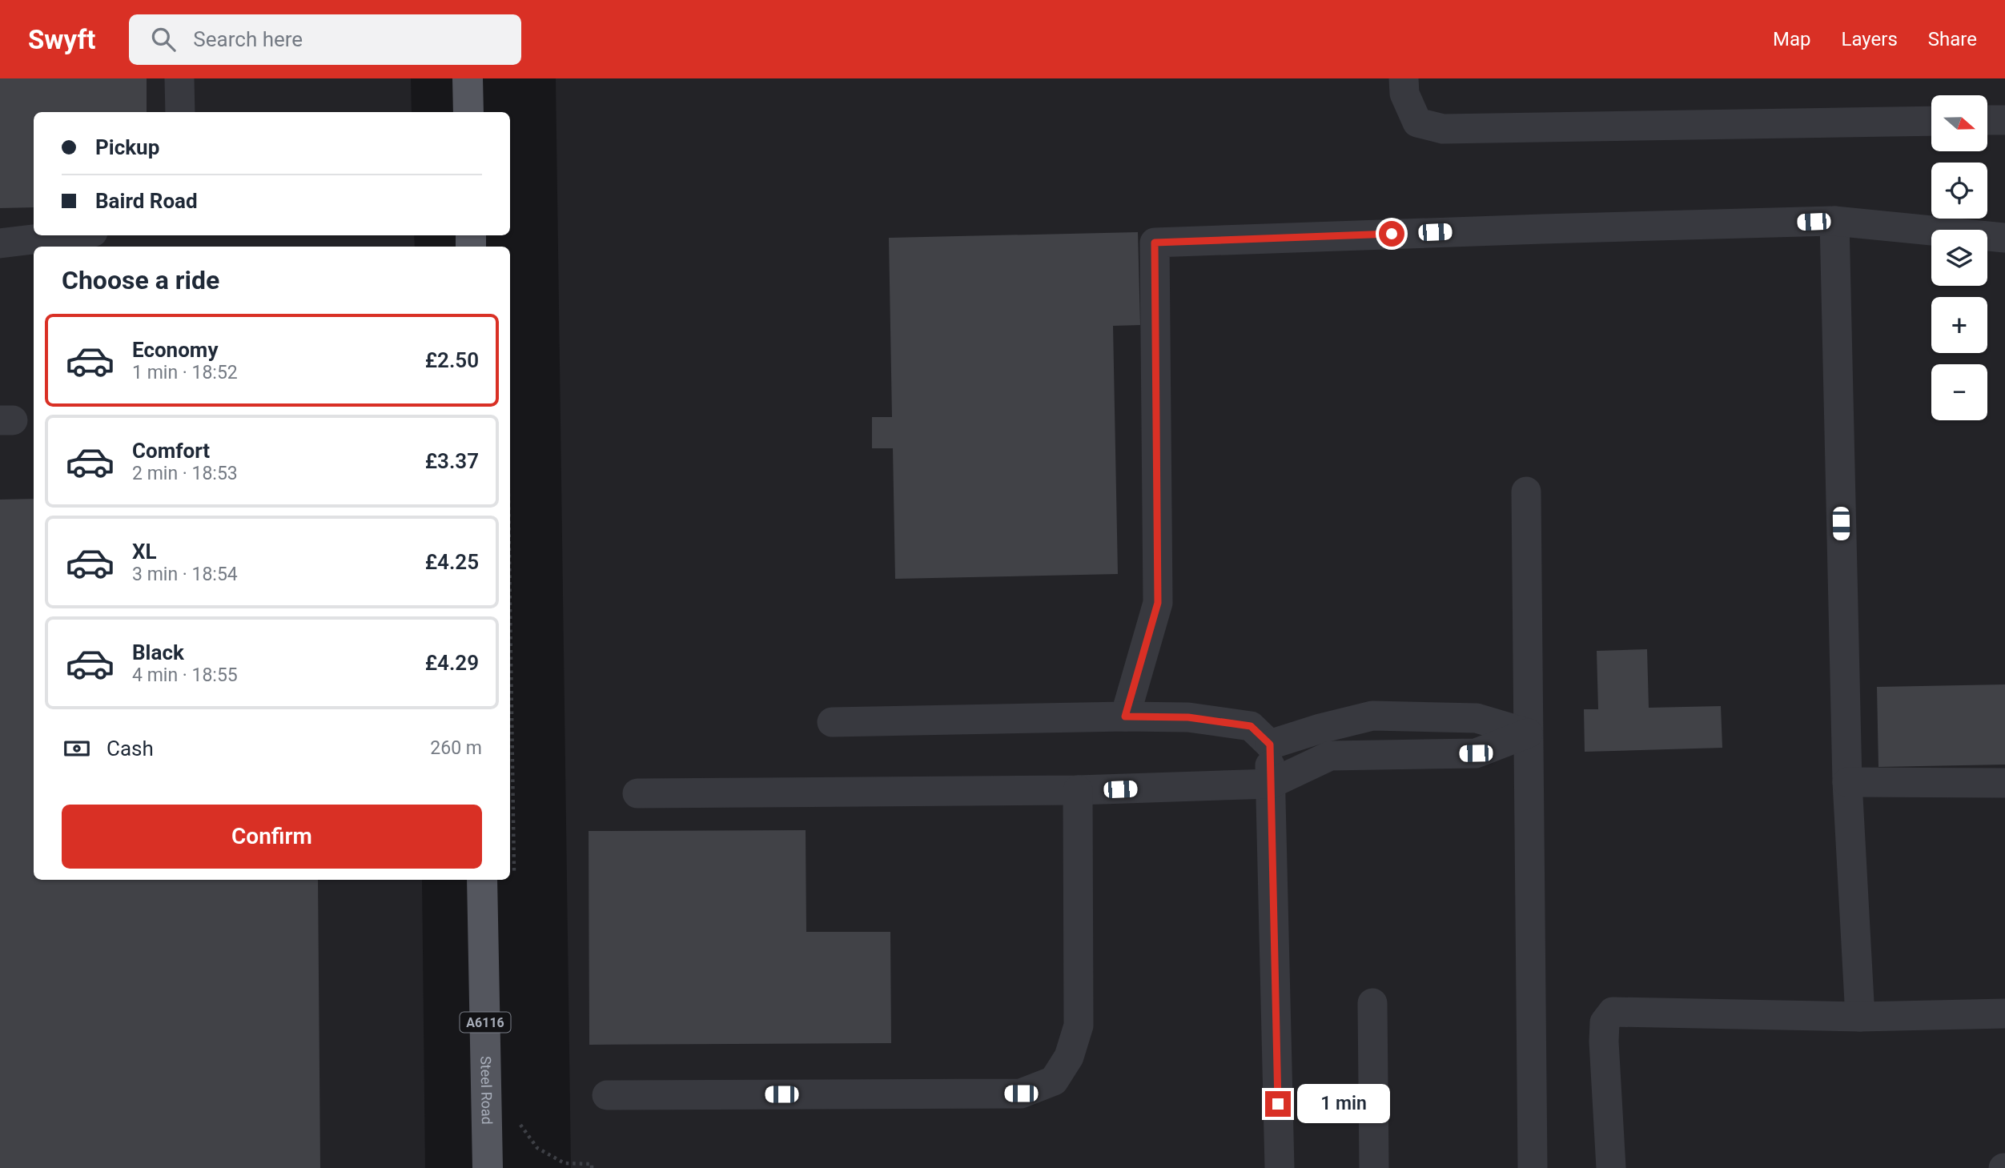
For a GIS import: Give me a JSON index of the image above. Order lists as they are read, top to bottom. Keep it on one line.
{"streets":{"main road":["A6116","Steel Road"]},"north":"right","page":{"header":"Swyft","search":"Search here","nav":["Map","Layers","Share"],"map_buttons":["+","−"],"banner":["Pickup","Baird Road"],"heading":"Choose a ride","list":[{"name":"Economy","note":"1 min · 18:52","value":"£2.50"},{"name":"Comfort","note":"2 min · 18:53","value":"£3.37"},{"name":"XL","note":"3 min · 18:54","value":"£4.25"},{"name":"Black","note":"4 min · 18:55","value":"£4.29"}],"pay":["Cash","260 m"],"buttons":"Confirm","bubble":"1 min"}}
